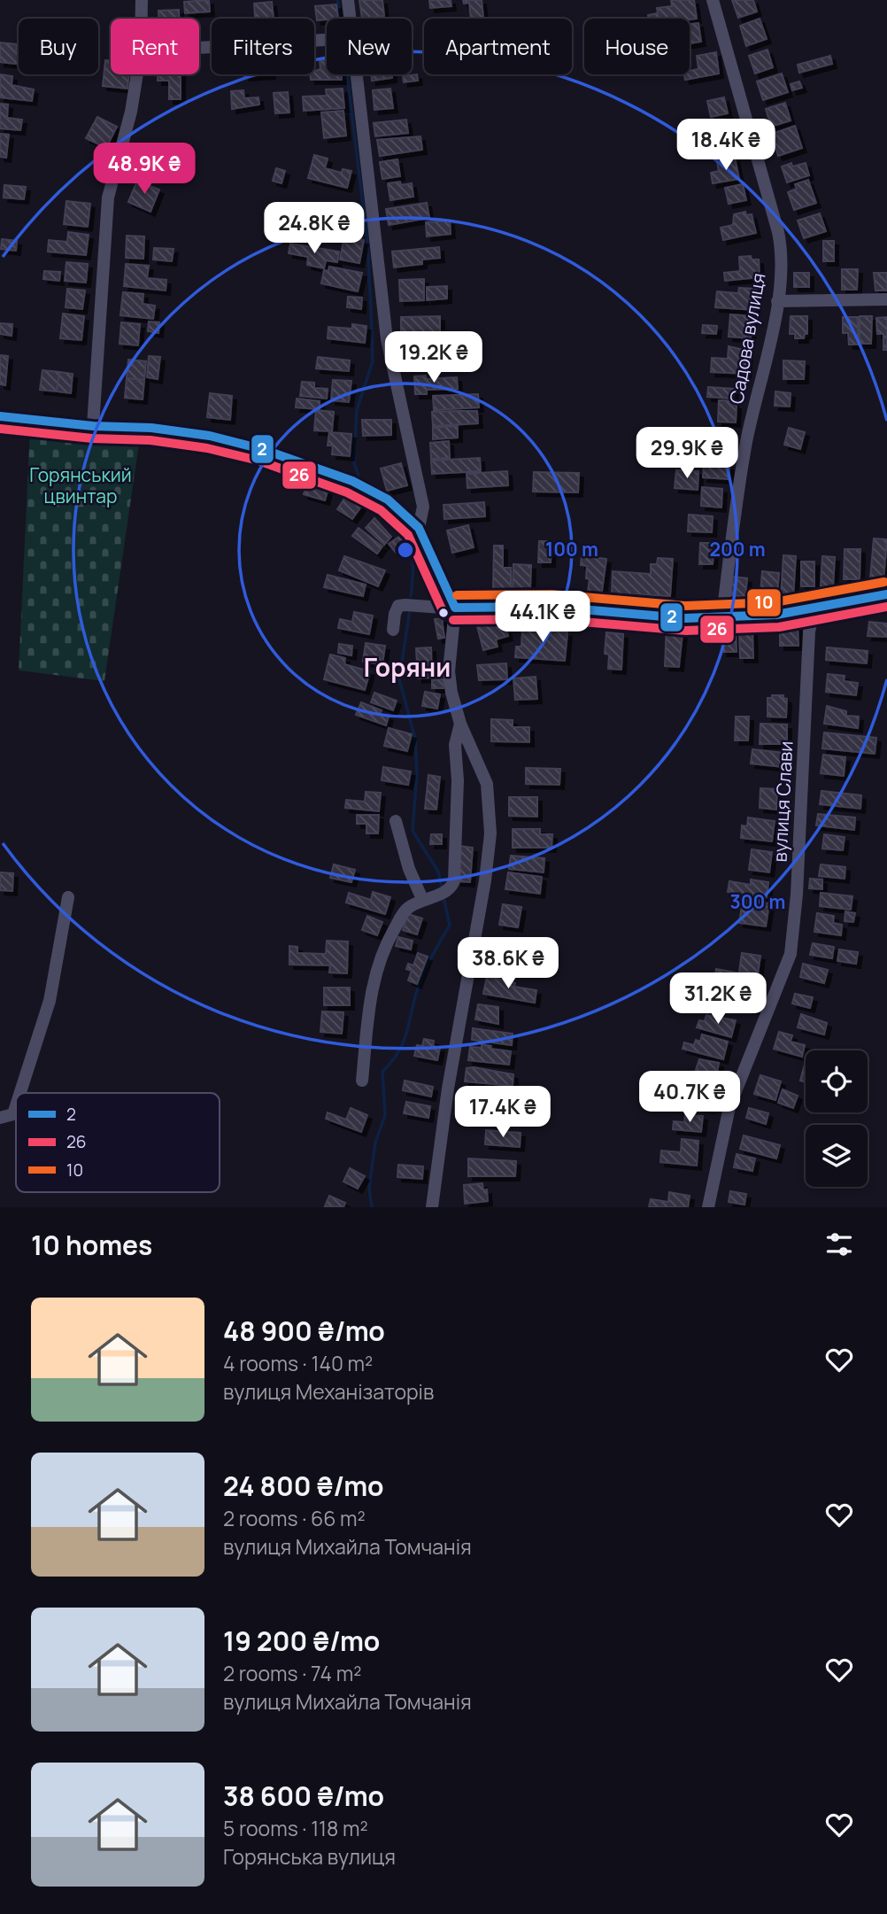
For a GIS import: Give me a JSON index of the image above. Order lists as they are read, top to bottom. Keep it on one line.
{"streets":{"street":["Садова вулиця","вулиця Слави"]},"districts":["Горяни"],"parks":["Горянський цвинтар"],"lines":["transit line 2","transit line 26","transit line 10"],"legend":["2","26","10"],"page":{"chip":["Buy","Rent","Filters","New","Apartment","House"],"price":["18.4K ₴","48.9K ₴","24.8K ₴","19.2K ₴","29.9K ₴","44.1K ₴","38.6K ₴","31.2K ₴","40.7K ₴","17.4K ₴"],"heading":"10 homes","list":[{"name":"48 900 ₴/mo","note":"4 rooms · 140 m² · вулиця Механізаторів"},{"name":"24 800 ₴/mo","note":"2 rooms · 66 m² · вулиця Михайла Томчанія"},{"name":"19 200 ₴/mo","note":"2 rooms · 74 m² · вулиця Михайла Томчанія"},{"name":"38 600 ₴/mo","note":"5 rooms · 118 m² · Горянська вулиця"}]},"rings":["100 m","200 m","300 m"]}
